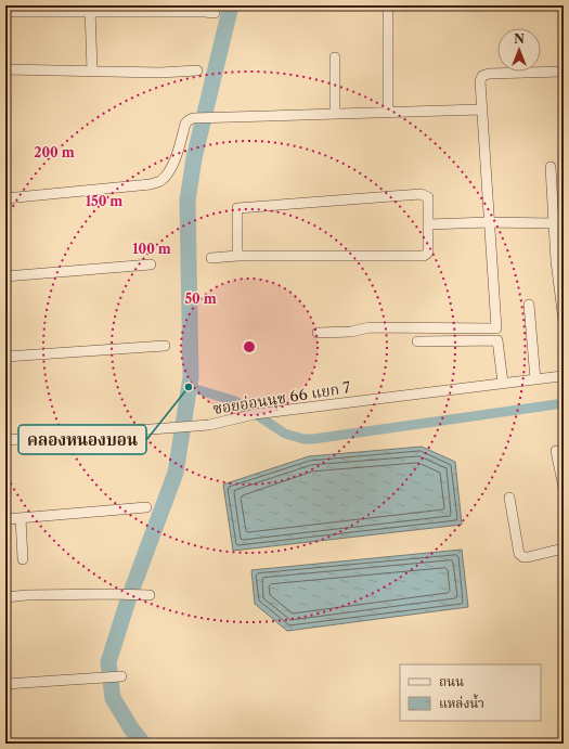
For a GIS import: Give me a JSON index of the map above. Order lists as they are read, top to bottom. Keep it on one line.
{"streets":{"street":["ซอยอ่อนนุช 66 แยก 7"]},"places":["คลองหนองบอน"],"legend":["ถนน","แหล่งน้ำ"],"north":"top","rings":["200 m","150 m","100 m","50 m"]}
